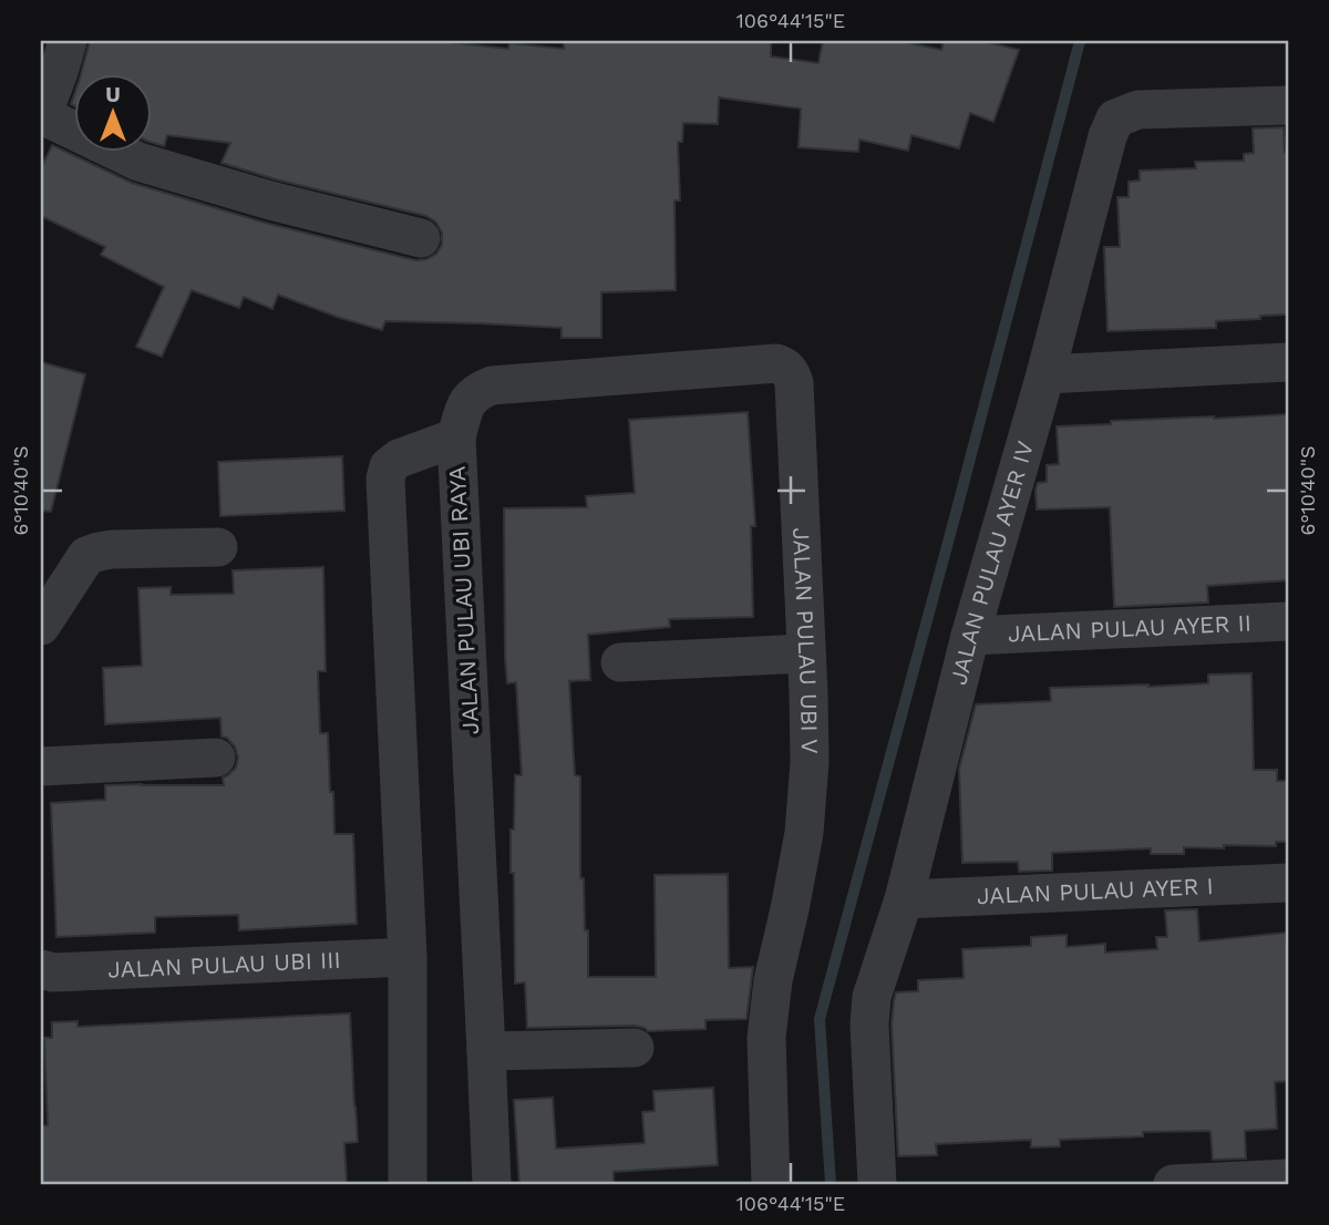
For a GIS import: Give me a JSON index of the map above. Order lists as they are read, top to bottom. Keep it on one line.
{"streets":{"street":["JALAN PULAU AYER IV","JALAN PULAU UBI RAYA","JALAN PULAU AYER II","JALAN PULAU UBI V","JALAN PULAU AYER I","JALAN PULAU UBI III"]},"crossings":[["JALAN PULAU AYER IV","JALAN PULAU AYER II"],["JALAN PULAU AYER IV","JALAN PULAU AYER I"],["JALAN PULAU UBI RAYA","JALAN PULAU UBI V"],["JALAN PULAU UBI RAYA","JALAN PULAU UBI III"]],"north":"top","coordinates":["106°44'15\"E","6°10'40\"S"]}
